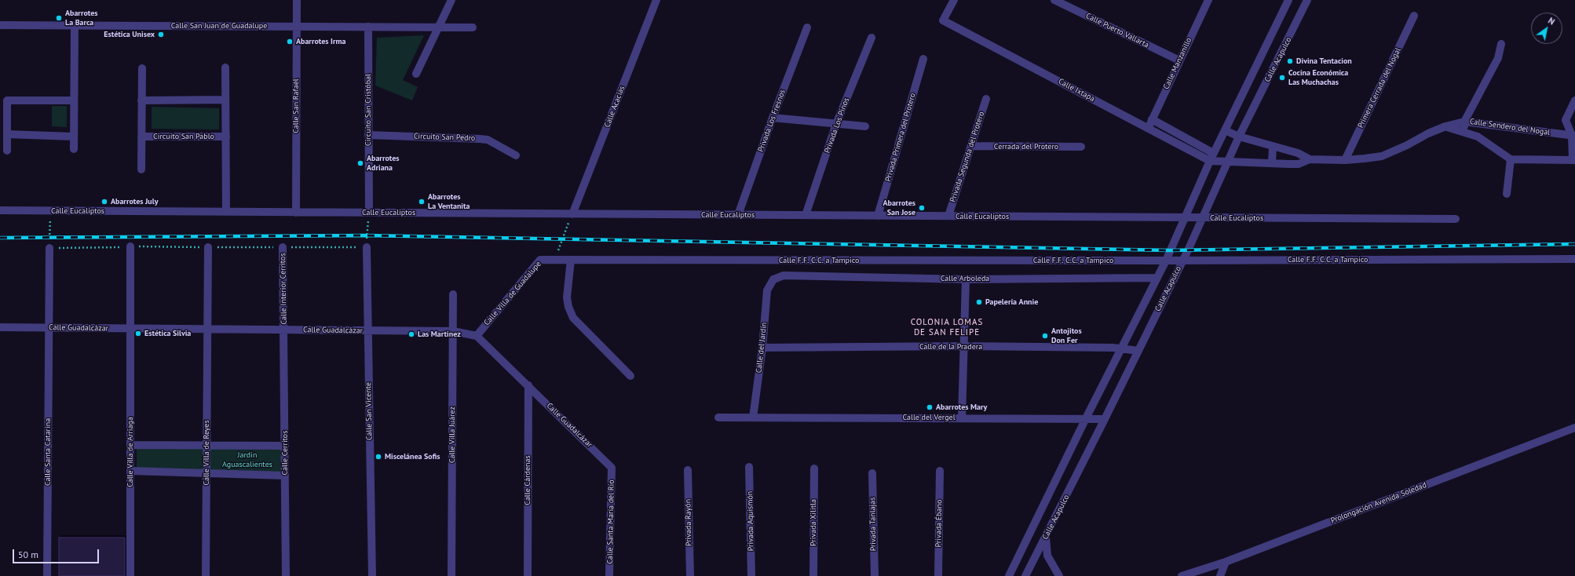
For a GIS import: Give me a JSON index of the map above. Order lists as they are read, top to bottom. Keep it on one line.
{"streets":{"street":["Calle San Juan de Guadalupe","Calle Puerto Vallarta","Calle Acapulco","Calle Manzanillo","Primera Cerrada del Nogal","Calle Ixtapa","Calle San Rafaél","Calle Acacias","Circuito San Cristóbal","Privada Los Fresnos","Privada Los Pinos","Calle Sendero del Nogal","Circuito San Pablo","Circuito San Pedro","Privada Primera del Protero","Cerrada del Protero","Privada Segunda del Protero","Calle Eucaliptos","Calle F.F. C.C. a Tampico","Calle Arboleda","Calle Interior Cerritos","Calle Villa de Guadalupe","Calle Guadalcázar","Calle de la Pradera","Calle del Jardín","Calle San Vicente","Calle del Vergel","Calle Villa Juárez","Calle Santa Catarina","Calle Villa de Arriaga","Calle Villa de Reyes","Calle Cerritos","Calle Cárdenas","Prolongación Avenida Soledad","Privada Aquismón","Calle Santa María del Río","Privada Rayón","Privada Xilitla","Privada Ébano","Privada Tanlajas"]},"crossings":[["Calle San Juan de Guadalupe","Calle San Rafaél"],["Calle San Juan de Guadalupe","Circuito San Cristóbal"],["Calle Puerto Vallarta","Calle Manzanillo"],["Calle Acapulco","Calle Ixtapa"],["Calle Acapulco","Calle Sendero del Nogal"],["Calle Acapulco","Calle Eucaliptos"],["Calle Acapulco","Calle F.F. C.C. a Tampico"],["Calle Acapulco","Calle Arboleda"],["Calle Acapulco","Calle de la Pradera"],["Calle Acapulco","Calle del Vergel"],["Calle Manzanillo","Calle Ixtapa"],["Primera Cerrada del Nogal","Calle Sendero del Nogal"],["Calle Ixtapa","Calle Sendero del Nogal"],["Calle San Rafaél","Calle Eucaliptos"],["Calle Acacias","Calle Eucaliptos"],["Circuito San Cristóbal","Circuito San Pedro"],["Circuito San Cristóbal","Calle Eucaliptos"],["Privada Los Fresnos","Calle Eucaliptos"],["Privada Los Pinos","Calle Eucaliptos"],["Circuito San Pablo","Calle Eucaliptos"],["Privada Primera del Protero","Calle Eucaliptos"],["Cerrada del Protero","Privada Segunda del Protero"],["Privada Segunda del Protero","Calle Eucaliptos"],["Calle F.F. C.C. a Tampico","Calle Villa de Guadalupe"],["Calle Arboleda","Calle del Jardín"],["Calle Interior Cerritos","Calle Guadalcázar"],["Calle Interior Cerritos","Calle Cerritos"],["Calle Villa de Guadalupe","Calle Guadalcázar"],["Calle Guadalcázar","Calle San Vicente"],["Calle Guadalcázar","Calle Villa Juárez"],["Calle Guadalcázar","Calle Santa Catarina"],["Calle Guadalcázar","Calle Villa de Arriaga"],["Calle Guadalcázar","Calle Villa de Reyes"],["Calle Guadalcázar","Calle Cerritos"],["Calle Guadalcázar","Calle Cárdenas"],["Calle Guadalcázar","Calle Santa María del Río"],["Calle de la Pradera","Calle del Jardín"],["Calle del Jardín","Calle del Vergel"]],"districts":["COLONIA LOMAS DE SAN FELIPE"],"parks":["Jardin Aguascalientes"],"places":["Abarrotes La Barca","Estética Unisex","Abarrotes Irma","Divina Tentacion","Cocina Económica Las Muchachas","Abarrotes Adriana","Abarrotes July","Abarrotes La Ventanita","Abarrotes San Jose","Papelería Annie","Estética Silvia","Las Martinez","Antojitos Don Fer","Abarrotes Mary","Miscelánea Sofis"],"scale_bar":"50 m","north":"top right"}
